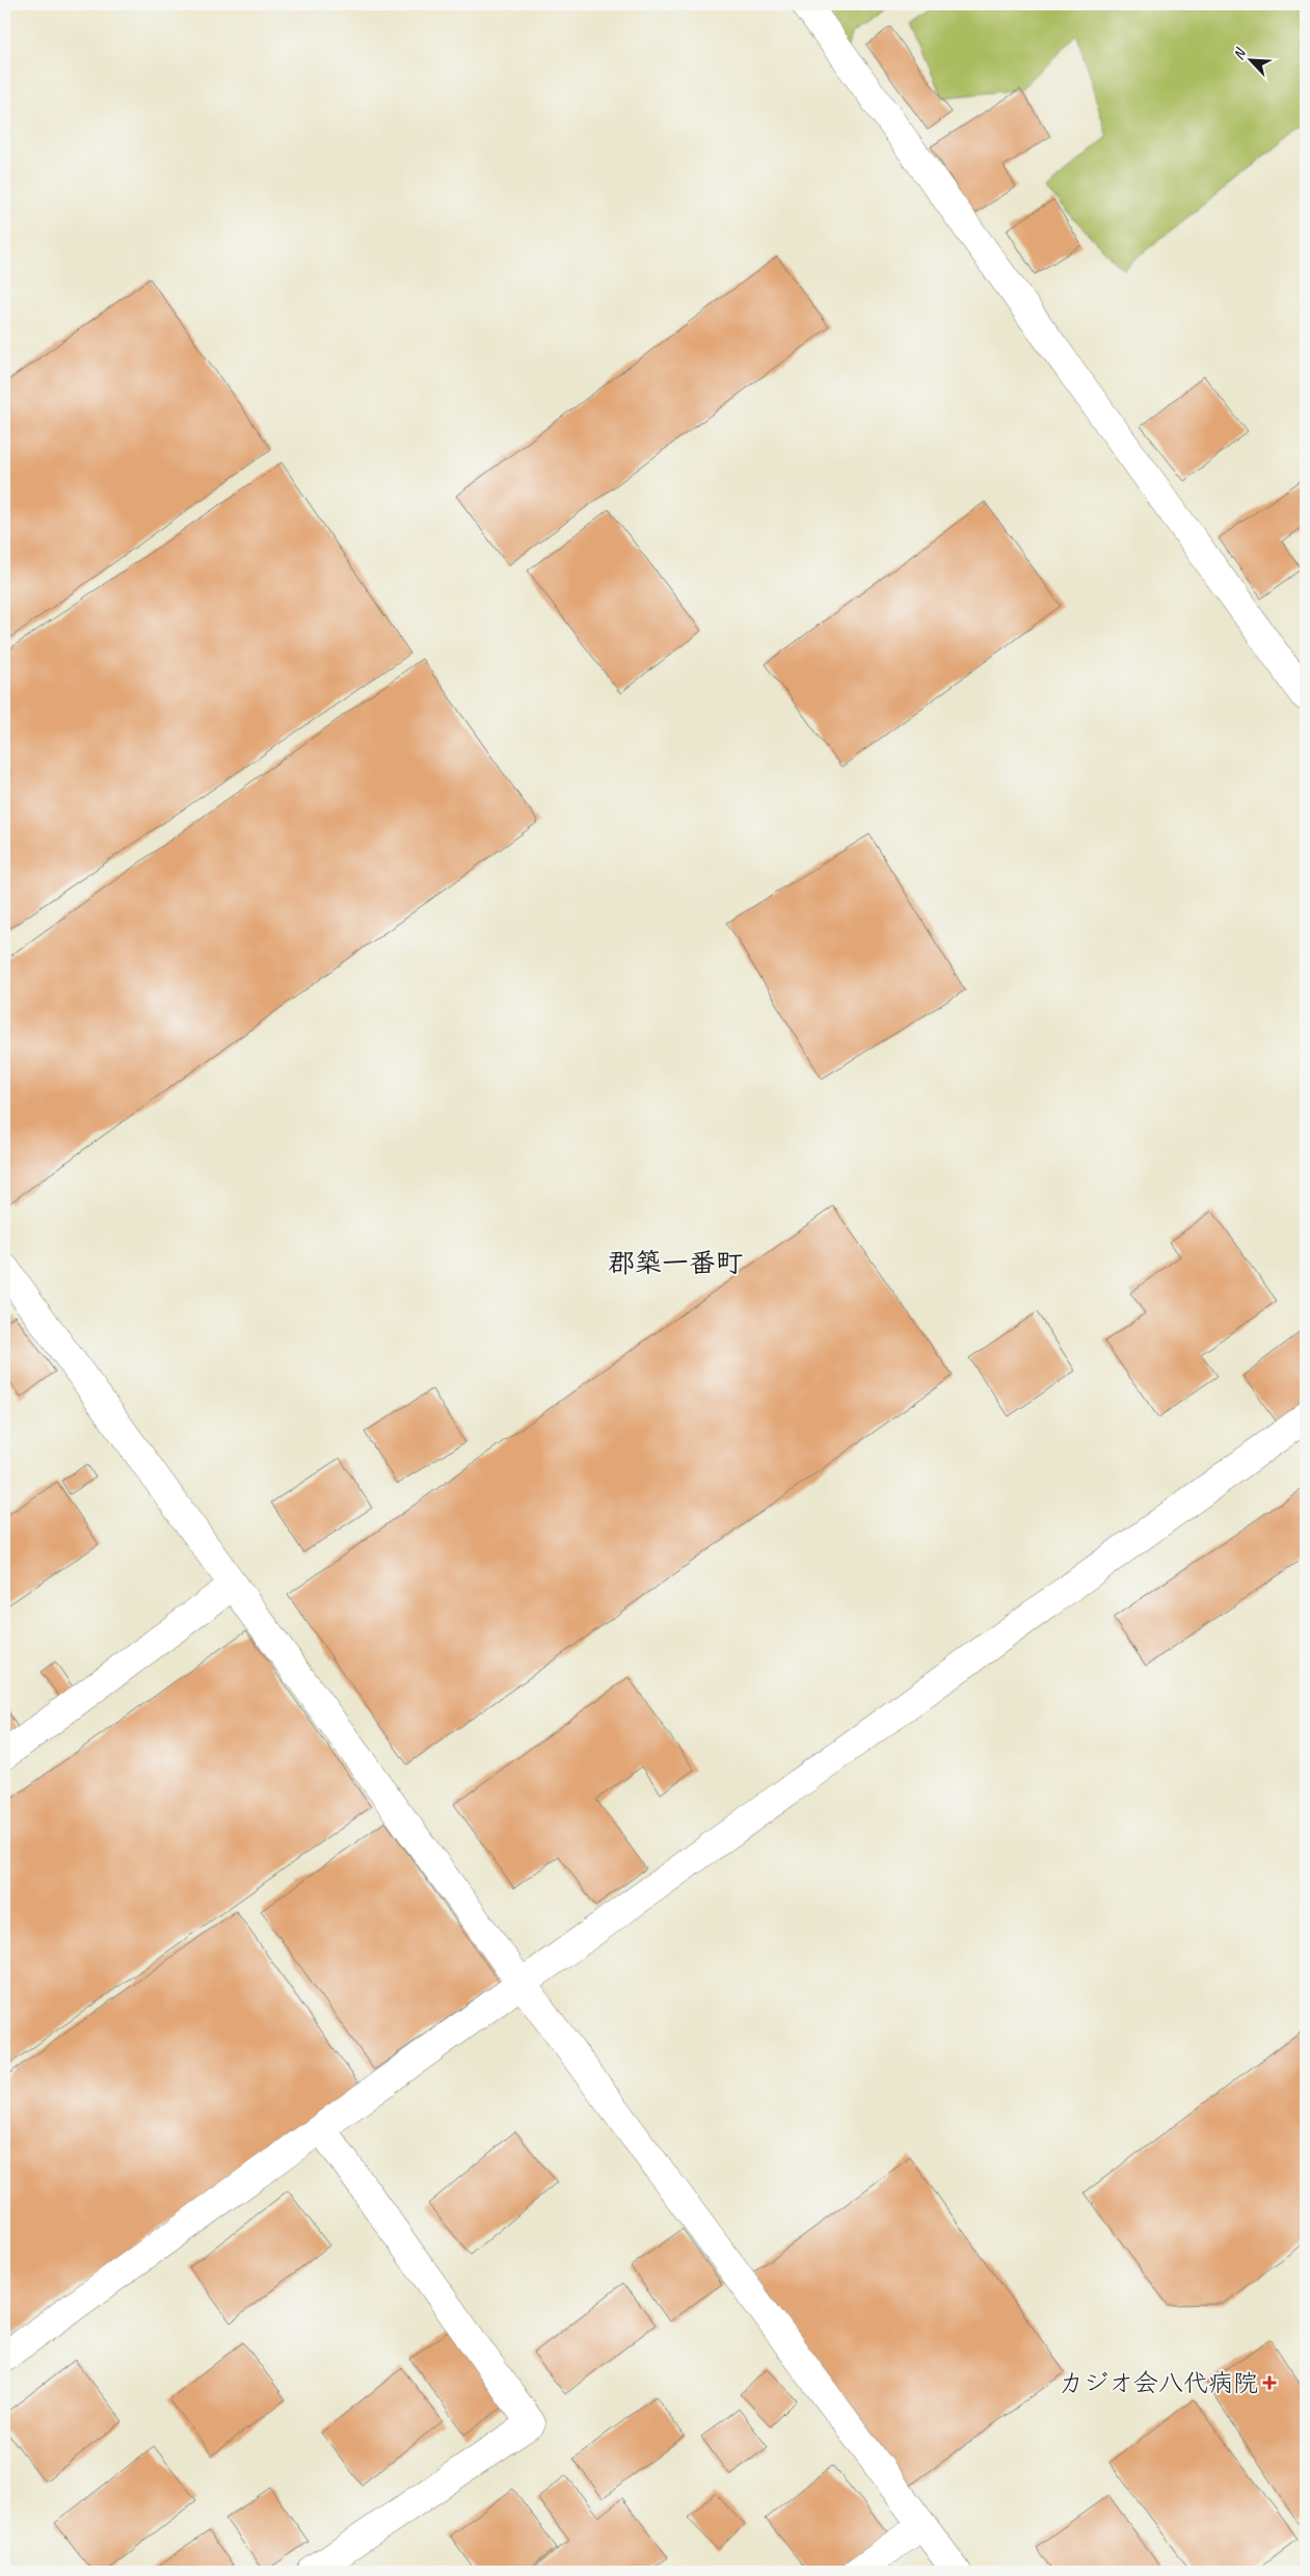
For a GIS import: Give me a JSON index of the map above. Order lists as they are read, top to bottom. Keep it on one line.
{"districts":["郡築一番町"],"places":{"health":["カジオ会八代病院"]},"north":"top left"}
